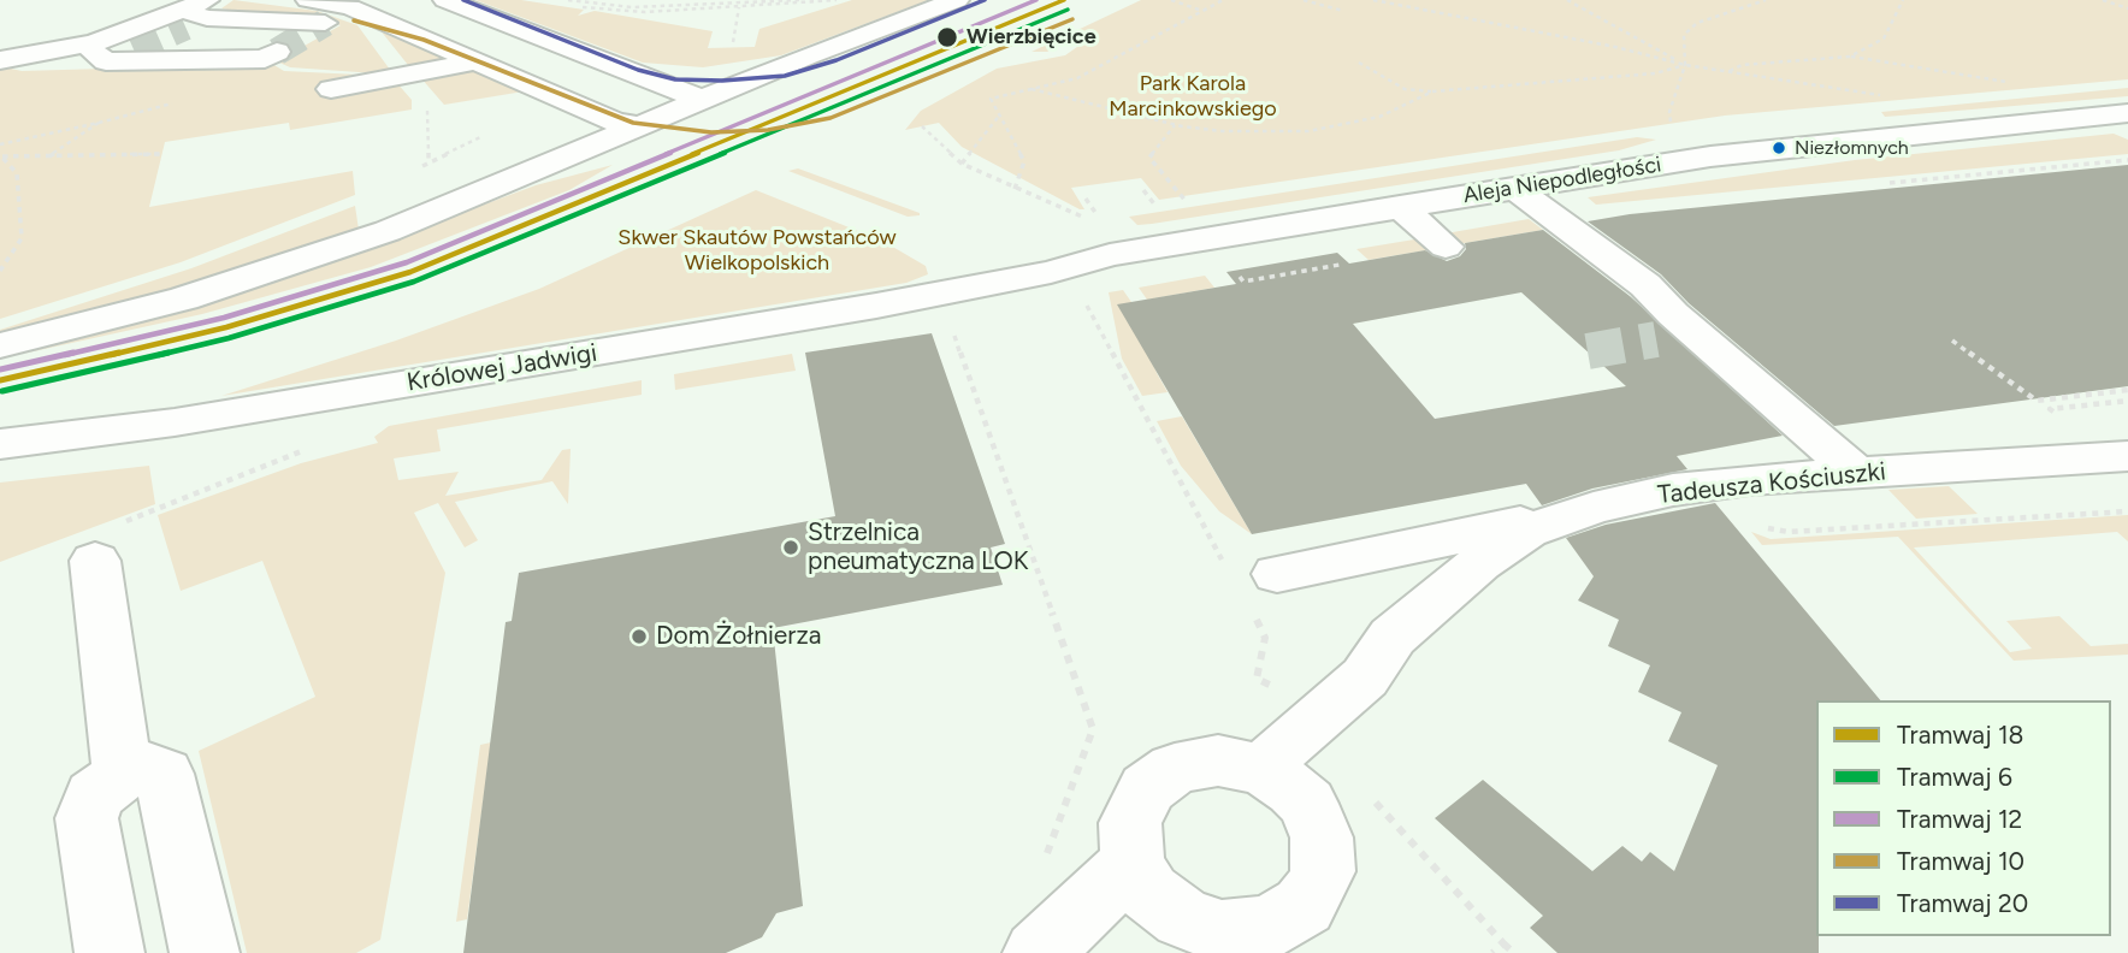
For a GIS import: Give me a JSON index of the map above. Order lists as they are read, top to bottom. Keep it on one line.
{"streets":{"street":["Aleja Niepodległości","Królowej Jadwigi","Tadeusza Kościuszki"]},"crossings":[["Aleja Niepodległości","Królowej Jadwigi"]],"parks":["Park Karola Marcinkowskiego","Skwer Skautów Powstańców Wielkopolskich"],"places":["Wierzbięcice","Niezłomnych","Strzelnica pneumatyczna LOK","Dom Żołnierza"],"lines":["tram line 18","tram line 12","tram line 20","tram line 6","tram line 10"],"legend":["Tramwaj 18","Tramwaj 6","Tramwaj 12","Tramwaj 10","Tramwaj 20"]}
